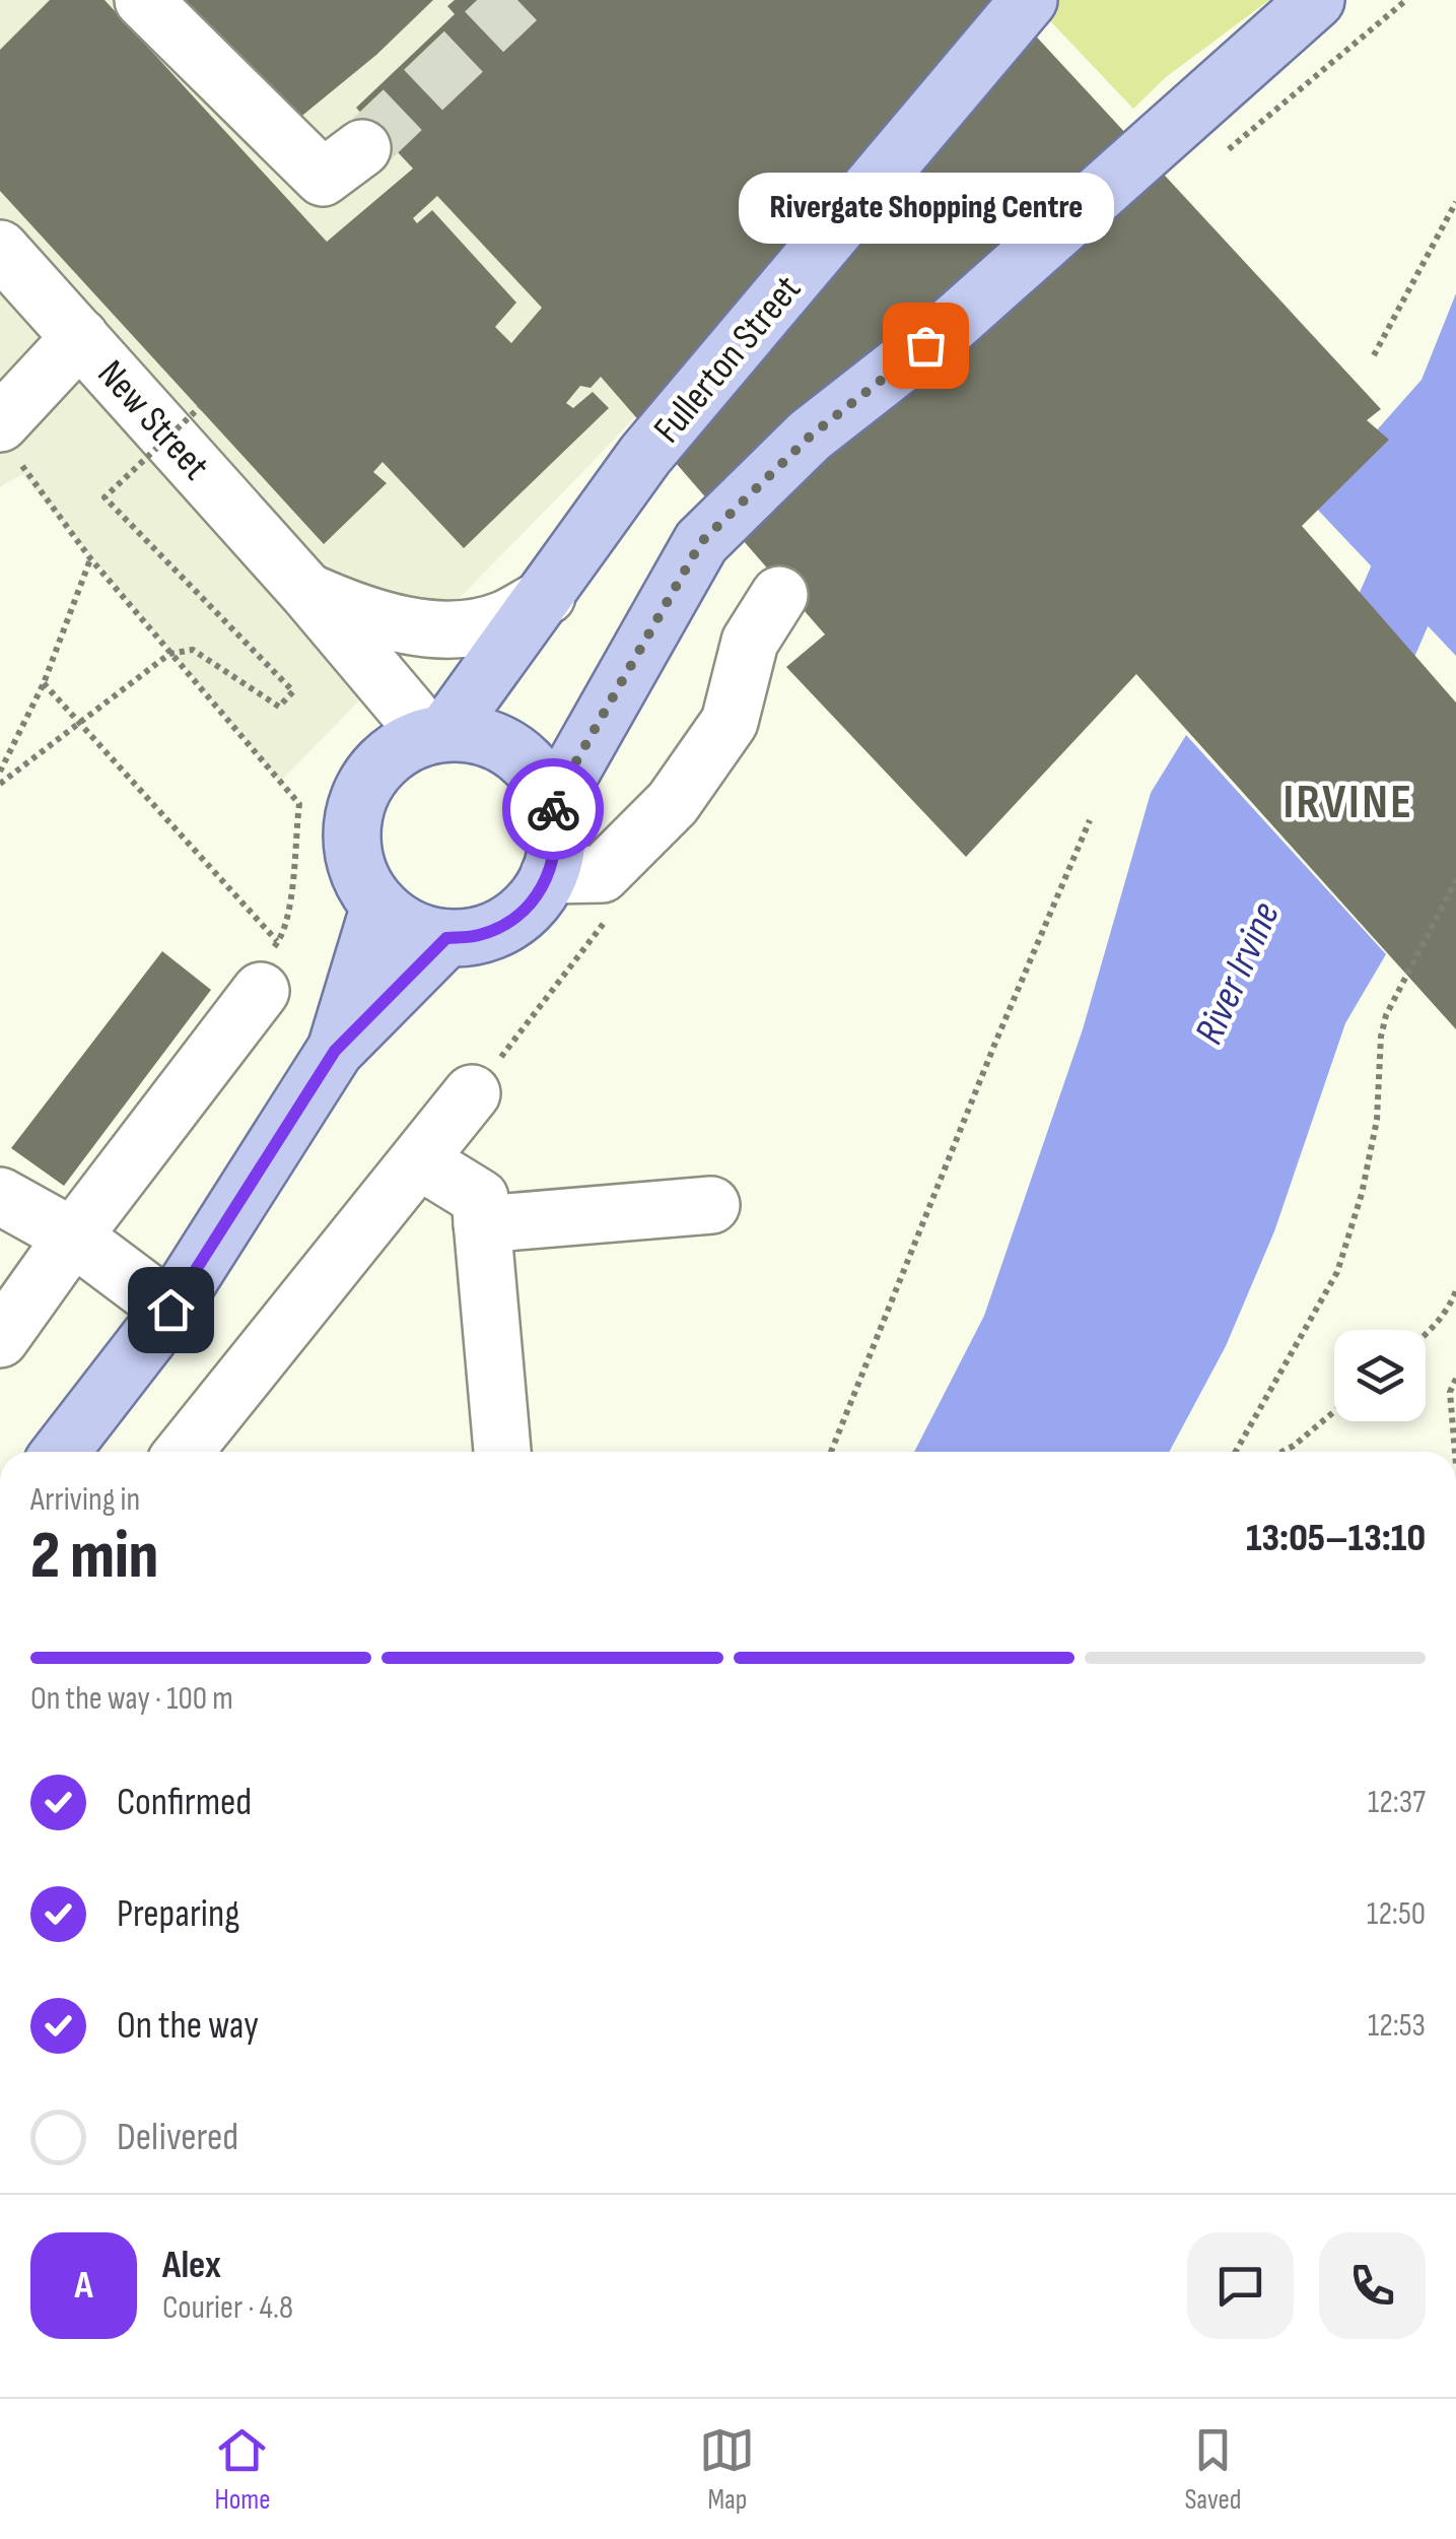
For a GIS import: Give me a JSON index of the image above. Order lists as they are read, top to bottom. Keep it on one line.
{"streets":{"main road":["Fullerton Street"],"street":["New Street"]},"crossings":[["Fullerton Street","New Street"]],"districts":["IRVINE"],"water":["River Irvine"],"places":["Rivergate Shopping Centre"],"page":{"bubble":"Rivergate Shopping Centre","heading":["2 min","Arriving in","13:05–13:10"],"panel":["Alex","Courier · 4.8"],"bar":"On the way · 100 m","list":[["Confirmed","12:37"],["Preparing","12:50"],["On the way","12:53"],"Delivered"],"round":"A","tabs":["Home","Map","Saved"]}}
